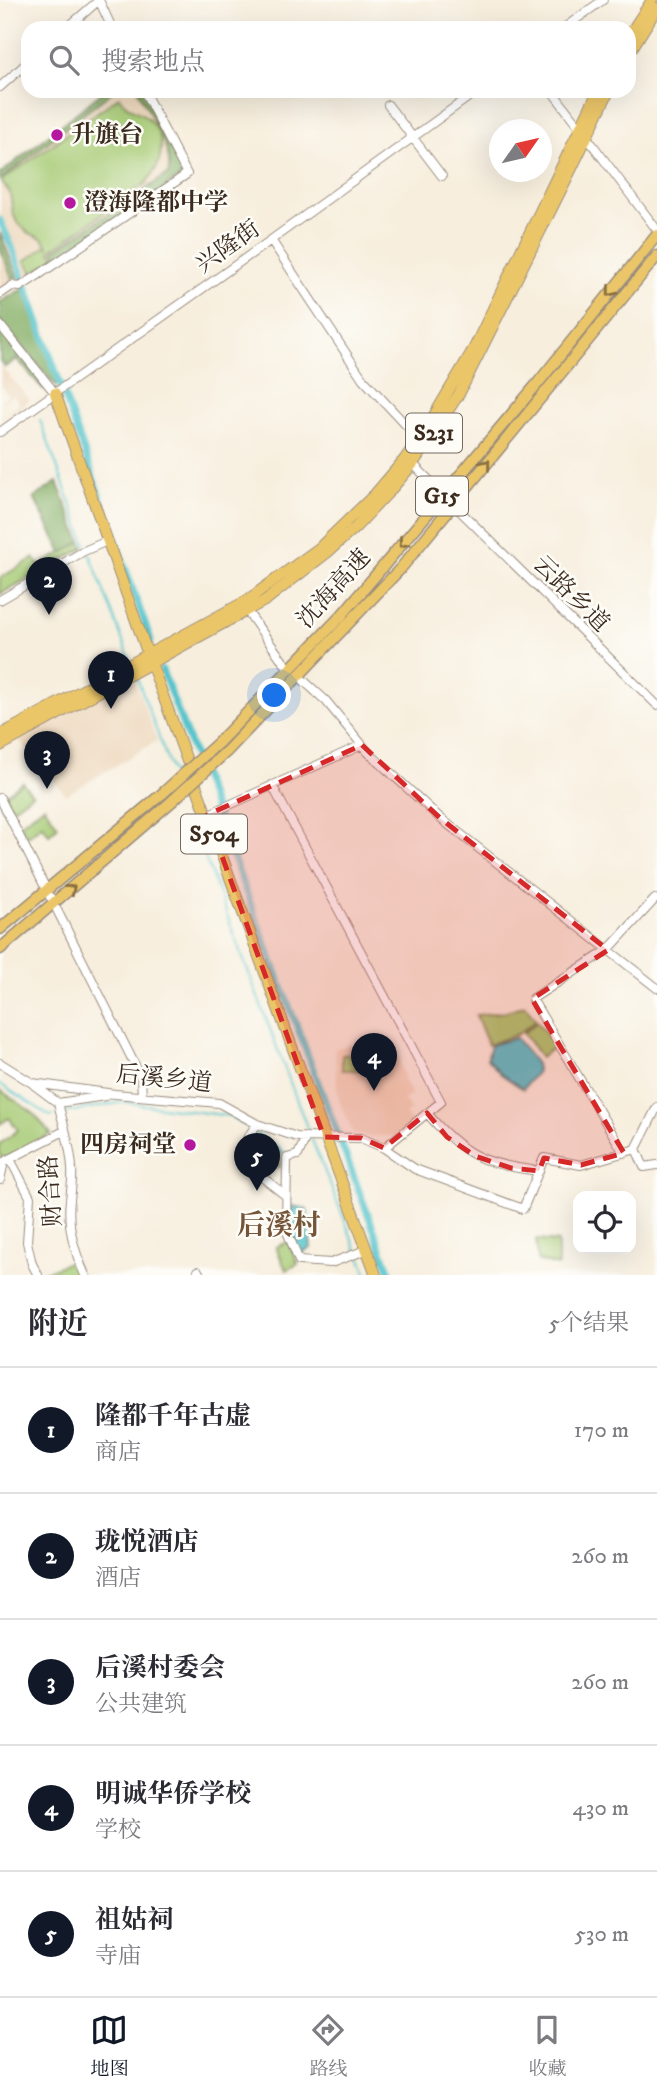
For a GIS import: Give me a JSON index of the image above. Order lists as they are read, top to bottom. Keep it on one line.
{"streets":{"highway":["G15","沈海高速"],"main road":["S231","S504"],"street":["兴隆街","云路乡道","后溪乡道","财合路"]},"crossings":[["兴隆街","S504"],["S231","S504"],["S504","后溪乡道"]],"districts":["后溪村"],"places":["升旗台","澄海隆都中学","四房祠堂"],"north":"top right","page":{"search":"搜索地点","pins":["2","1","3","4","5"],"heading":["附近","5个结果"],"list":[{"mark":"1","name":"隆都千年古虚","note":"商店","value":"170 m"},{"mark":"2","name":"珑悦酒店","note":"酒店","value":"260 m"},{"mark":"3","name":"后溪村委会","note":"公共建筑","value":"260 m"},{"mark":"4","name":"明诚华侨学校","note":"学校","value":"430 m"},{"mark":"5","name":"祖姑祠","note":"寺庙","value":"530 m"}],"nav":["地图","路线","收藏"]}}
